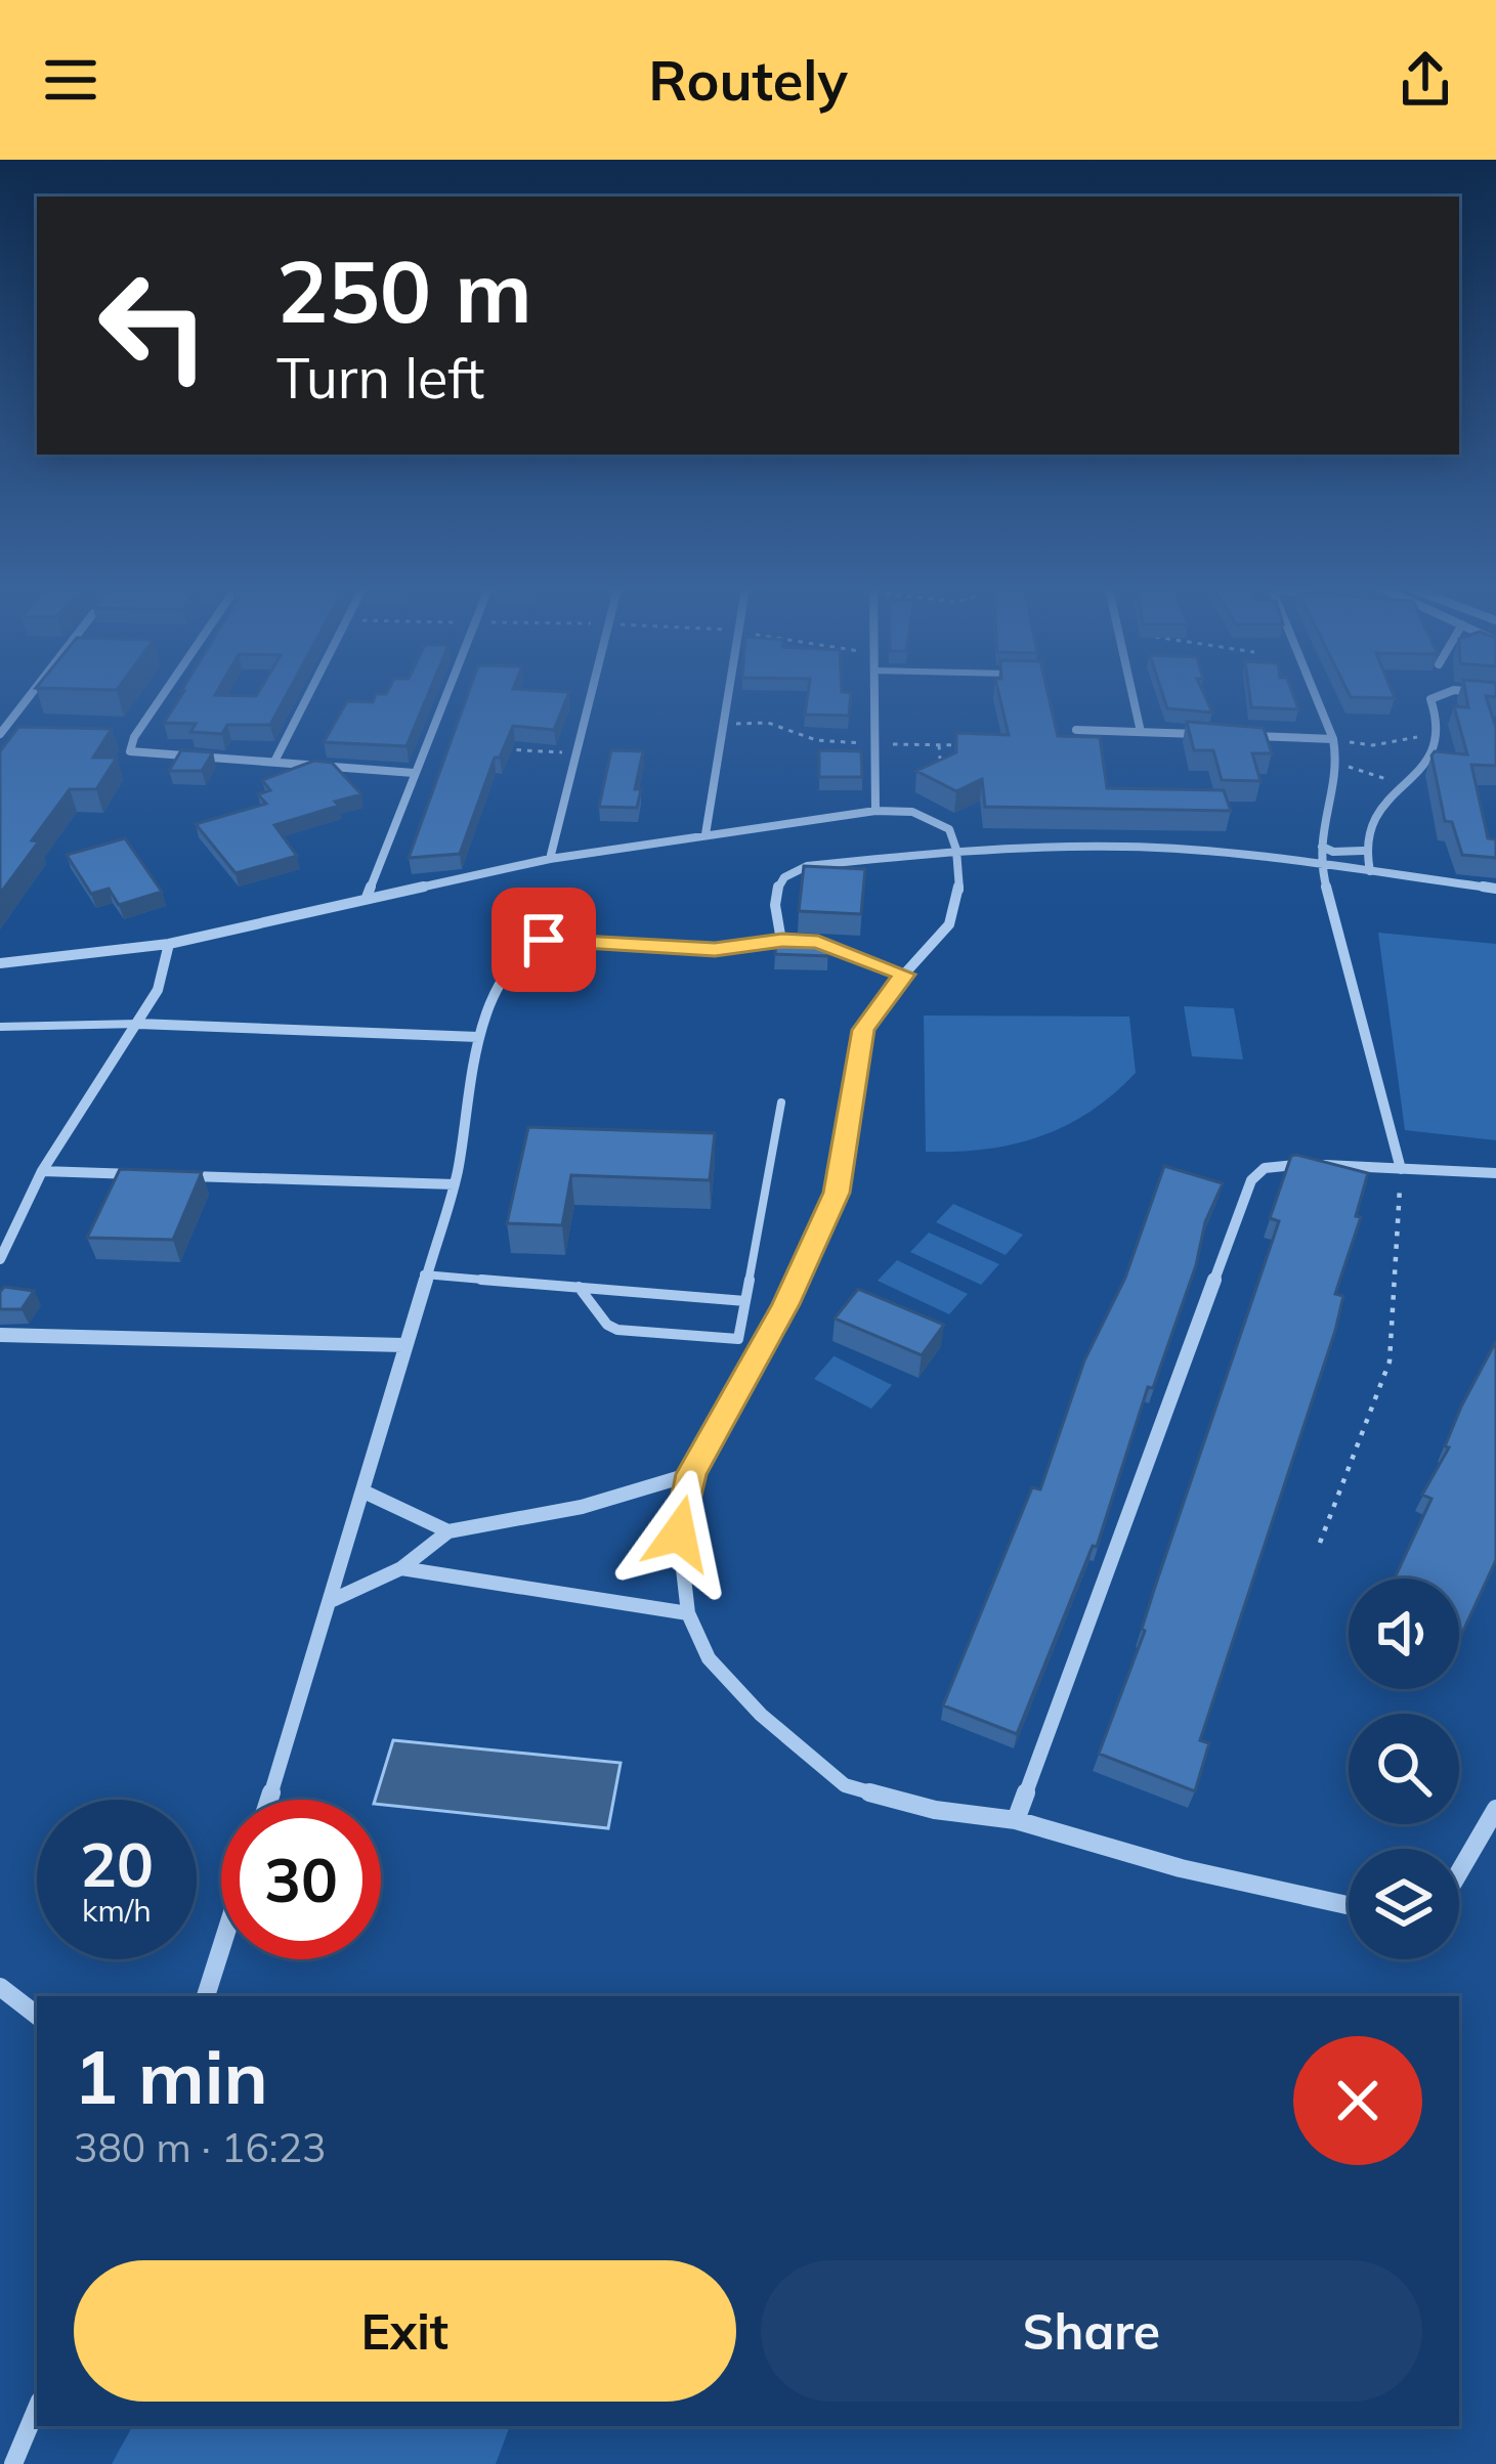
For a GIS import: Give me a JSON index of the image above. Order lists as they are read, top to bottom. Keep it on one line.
{"page":{"header":"Routely","turn":["250 m","Turn left"],"speed":"20 km/h","limit":"30","heading":["1 min","380 m · 16:23"],"buttons":["Exit","Share"]}}
